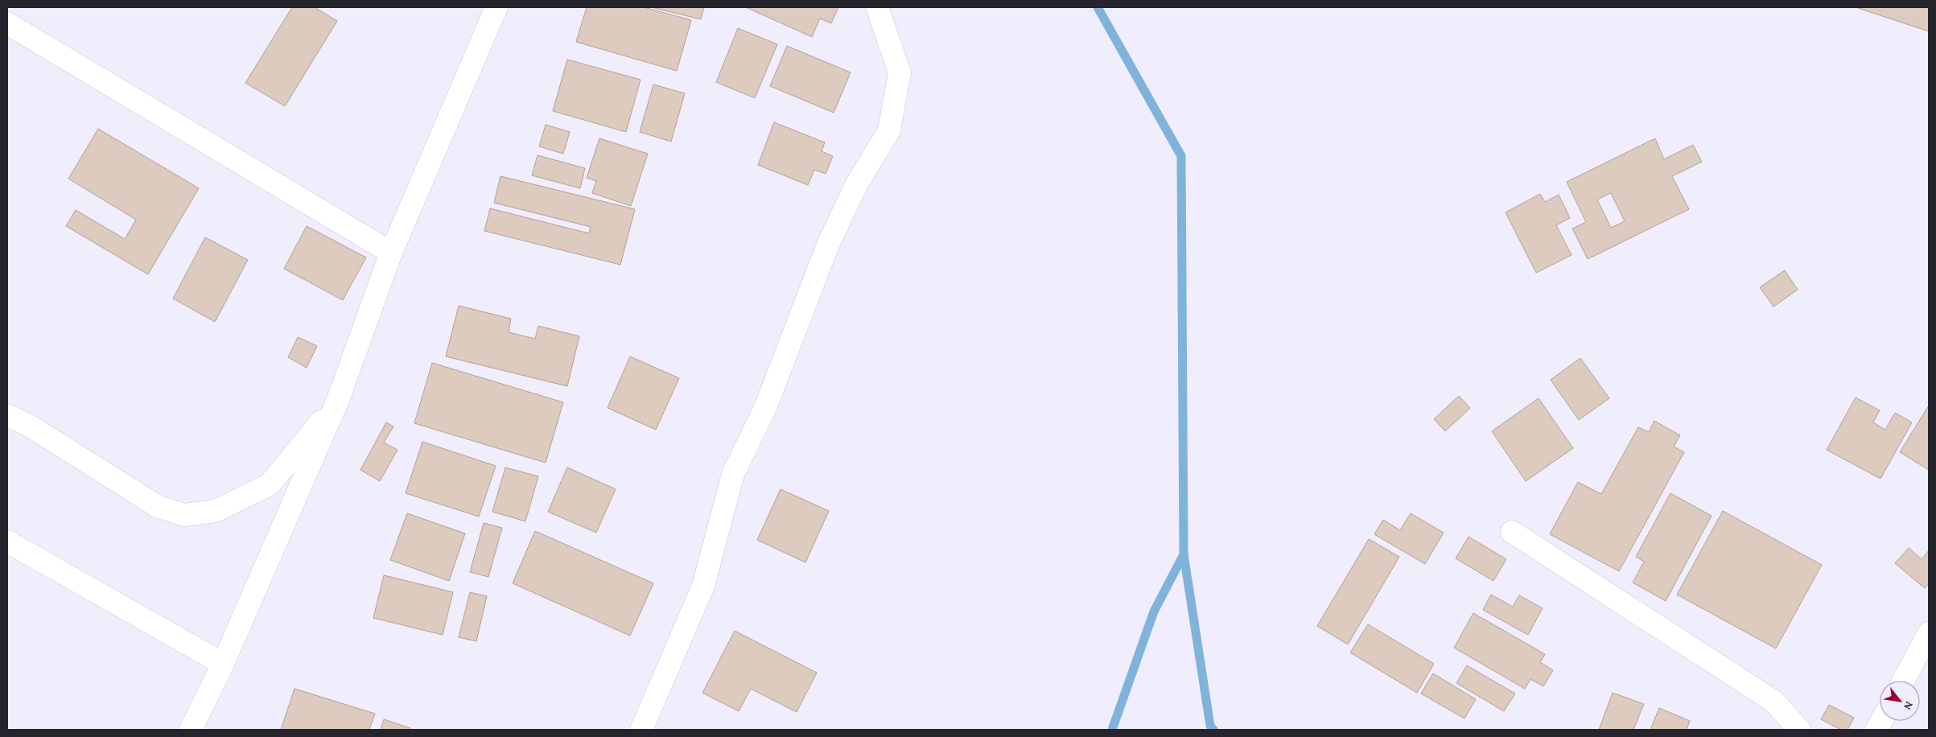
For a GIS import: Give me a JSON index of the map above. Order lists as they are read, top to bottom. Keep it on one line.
{"north":"bottom right"}
